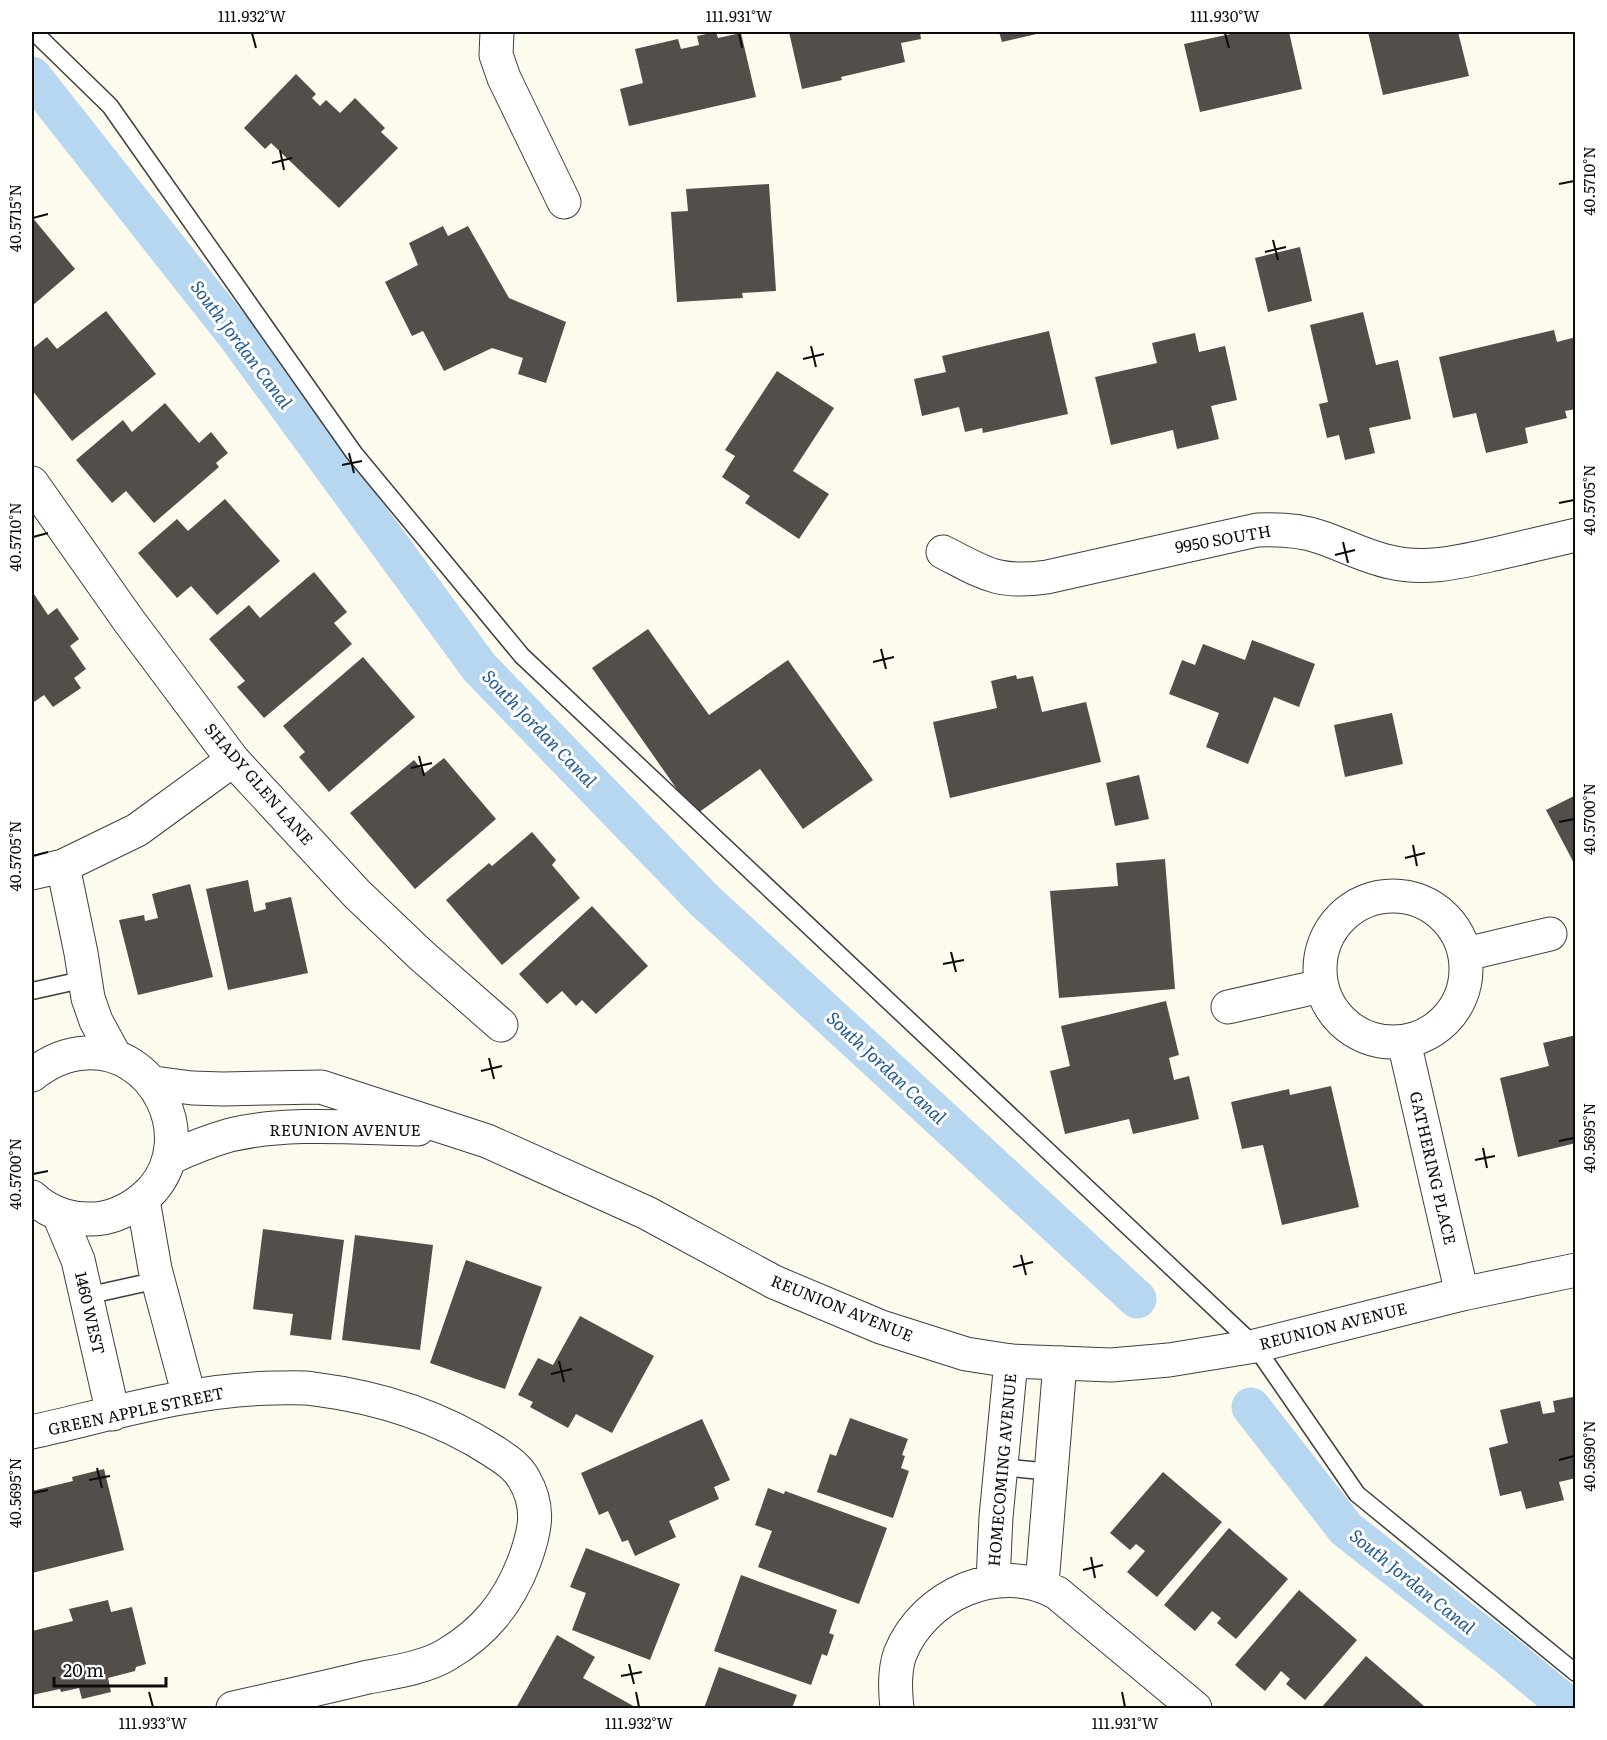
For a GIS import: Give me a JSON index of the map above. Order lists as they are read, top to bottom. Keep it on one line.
{"streets":{"street":["9950 SOUTH","SHADY GLEN LANE","REUNION AVENUE","GATHERING PLACE","1460 WEST","GREEN APPLE STREET","HOMECOMING AVENUE"]},"crossings":[["REUNION AVENUE","GATHERING PLACE"],["REUNION AVENUE","HOMECOMING AVENUE"],["1460 WEST","GREEN APPLE STREET"]],"water":["South Jordan Canal"],"scale_bar":"20 m","coordinates":["111.932°W","111.931°W","111.930°W","40.5710°N","40.5715°N","40.5705°N","40.5700°N","40.5695°N","40.5690°N","111.933°W"]}
